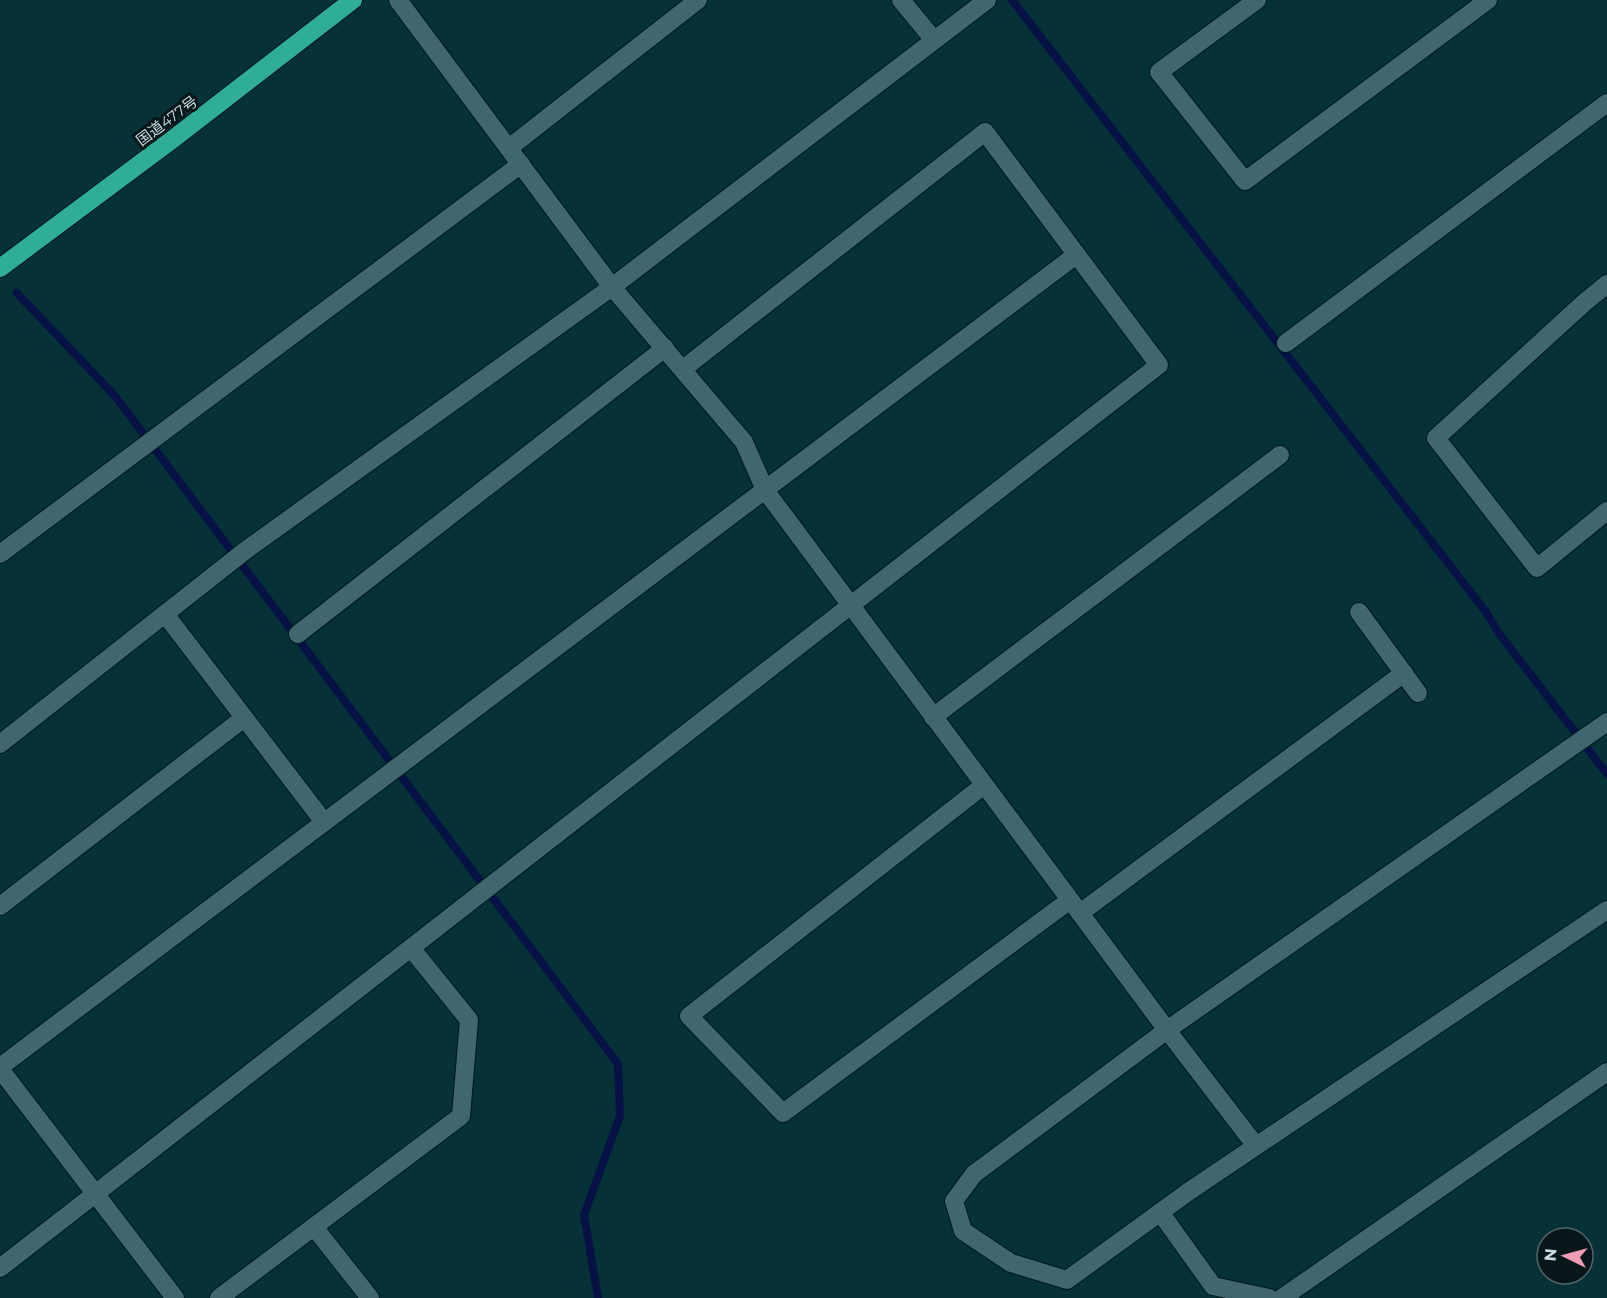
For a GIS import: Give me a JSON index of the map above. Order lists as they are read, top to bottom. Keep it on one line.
{"streets":{"highway":["国道477号"]},"north":"left"}
